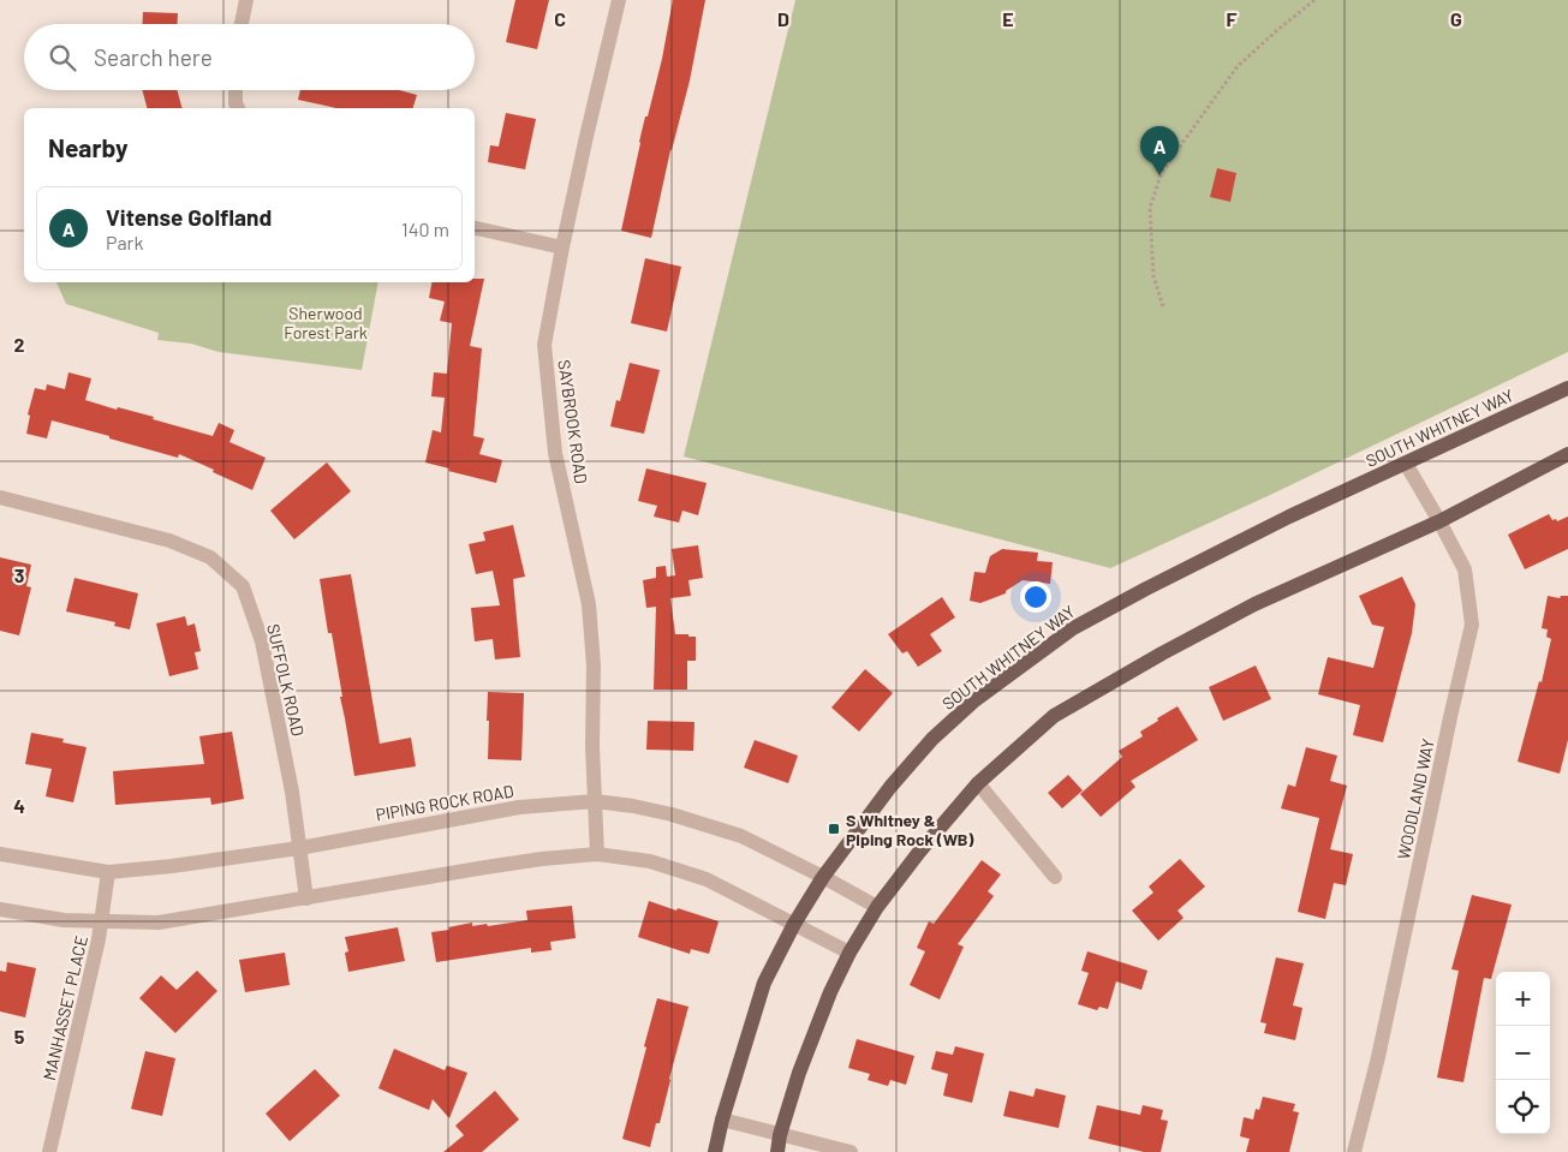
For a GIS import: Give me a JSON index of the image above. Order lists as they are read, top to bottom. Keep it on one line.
{"streets":{"main road":["SOUTH WHITNEY WAY"],"street":["SAYBROOK ROAD","SUFFOLK ROAD","WOODLAND WAY","PIPING ROCK ROAD","MANHASSET PLACE"]},"crossings":[["SAYBROOK ROAD","PIPING ROCK ROAD"],["SOUTH WHITNEY WAY","WOODLAND WAY"],["SOUTH WHITNEY WAY","PIPING ROCK ROAD"],["SUFFOLK ROAD","PIPING ROCK ROAD"],["PIPING ROCK ROAD","MANHASSET PLACE"]],"parks":["Sherwood Forest Park"],"places":{"transit":["S Whitney & Piping Rock (WB)"]},"page":{"search":"Search here","heading":"Nearby","pins":"A","list":[{"mark":"A","name":"Vitense Golfland","note":"Park","value":"140 m"}],"map_buttons":["+","−"]},"grid":{"columns":["C","D","E","F","G"],"rows":["2","3","4","5"]}}
